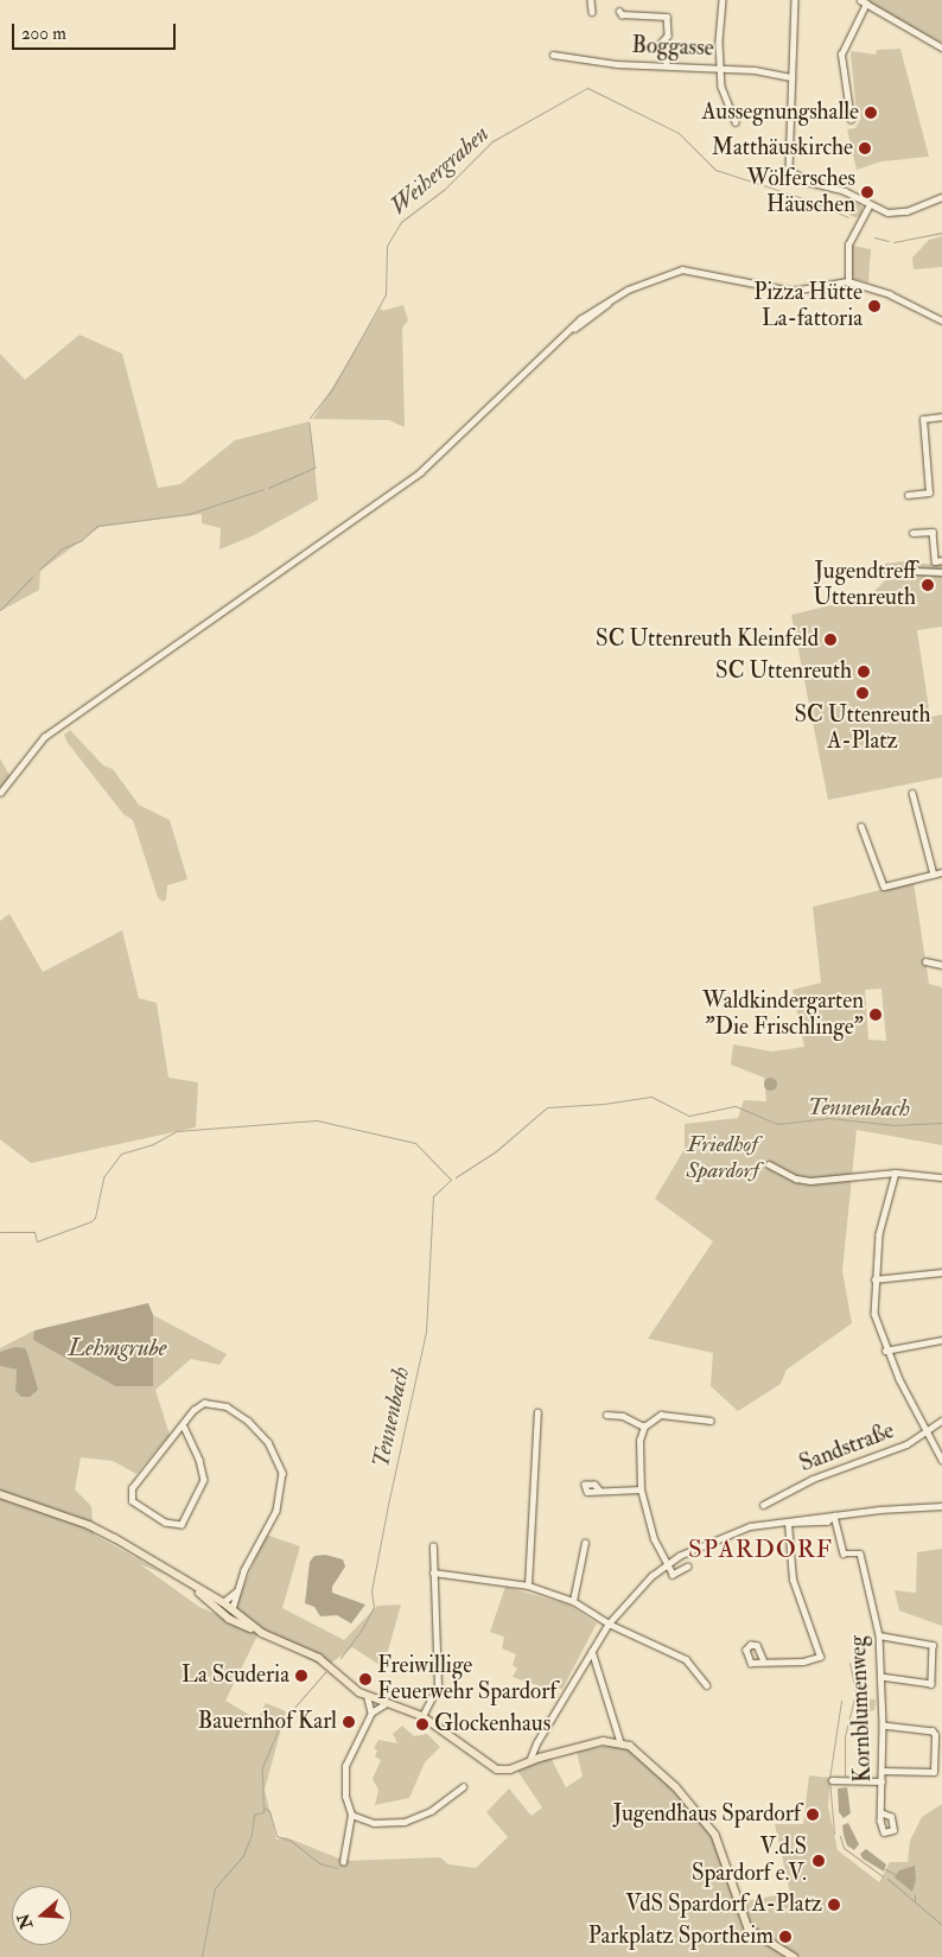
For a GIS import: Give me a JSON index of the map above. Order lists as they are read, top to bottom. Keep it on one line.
{"streets":{"street":["Boggasse","Sandstraße","Kornblumenweg"]},"districts":["SPARDORF"],"water":["Weihergraben","Tennenbach","Lehmgrube"],"parks":["Friedhof Spardorf"],"places":["Aussegnungshalle","Matthäuskirche","Wölfersches Häuschen","Pizza Hütte La-fattoria","Jugendtreff Uttenreuth","SC Uttenreuth Kleinfeld","SC Uttenreuth","SC Uttenreuth A-Platz","Waldkindergarten \"Die Frischlinge\"","La Scuderia","Freiwillige Feuerwehr Spardorf","Bauernhof Karl","Glockenhaus","Jugendhaus Spardorf","V.d.S Spardorf e.V.","VdS Spardorf A-Platz","Parkplatz Sportheim"],"scale_bar":"200 m","north":"left"}
